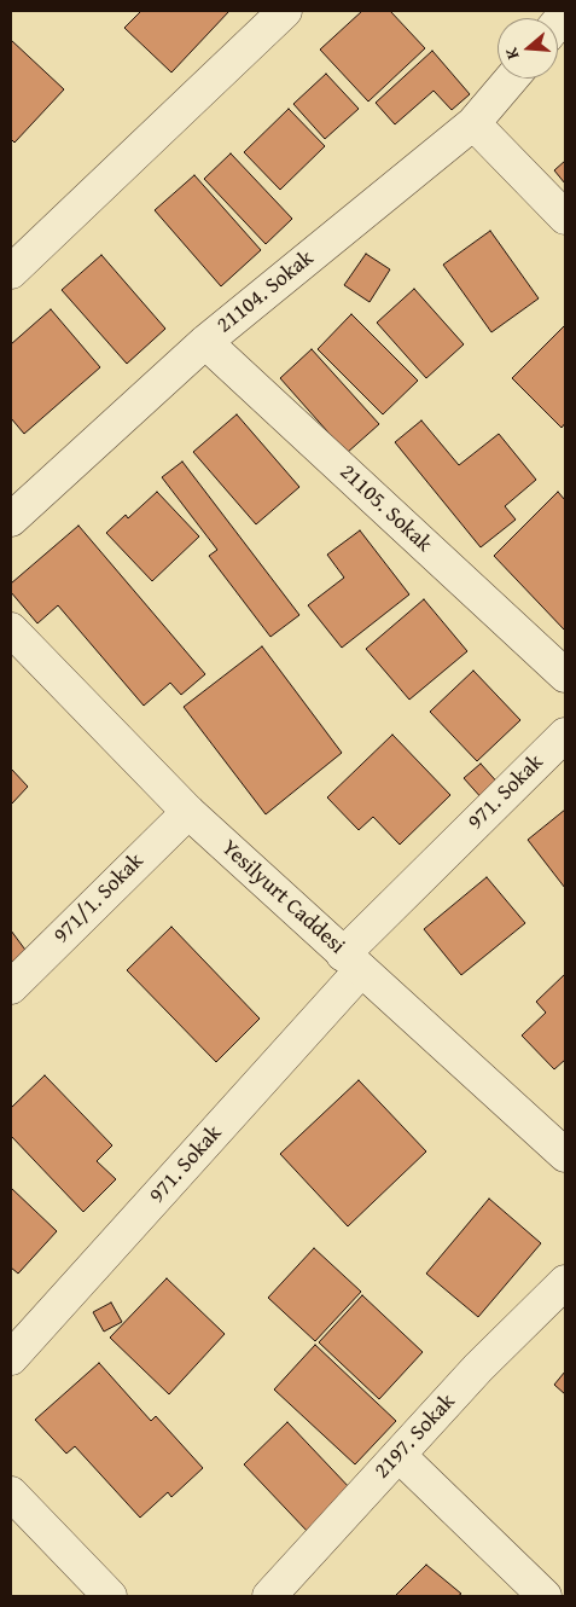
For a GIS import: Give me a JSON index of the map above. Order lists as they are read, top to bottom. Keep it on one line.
{"streets":{"street":["21104. Sokak","21105. Sokak","971. Sokak","Yesilyurt Caddesi","971/1. Sokak","2197. Sokak"]},"crossings":[["21104. Sokak","21105. Sokak"],["971. Sokak","Yesilyurt Caddesi"],["Yesilyurt Caddesi","971/1. Sokak"]],"north":"left"}
